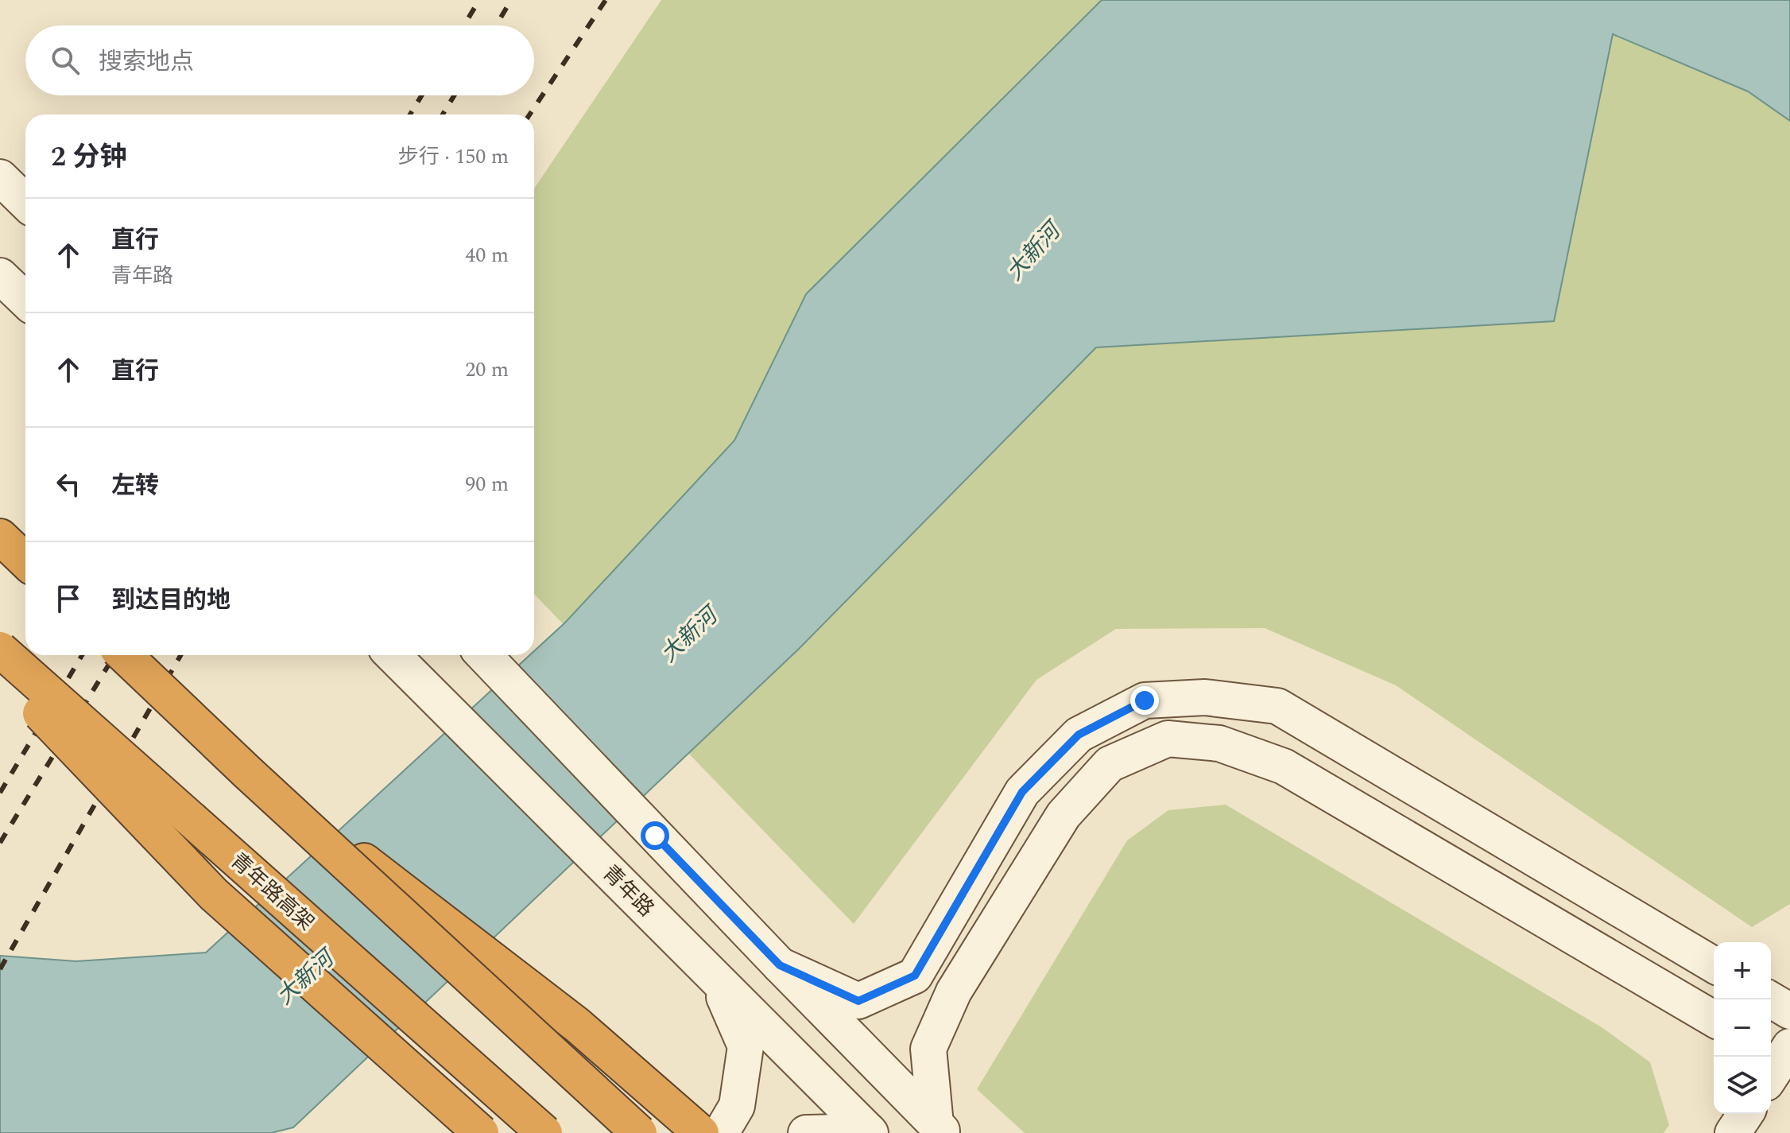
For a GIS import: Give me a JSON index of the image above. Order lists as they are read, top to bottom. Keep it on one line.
{"streets":{"highway":["青年路高架"],"main road":["青年路"]},"water":["大新河"],"page":{"search":"搜索地点","heading":["2 分钟","步行 · 150 m"],"list":[["直行","青年路","40 m"],["直行","20 m"],["左转","90 m"],"到达目的地"],"map_buttons":["+","−"]}}
